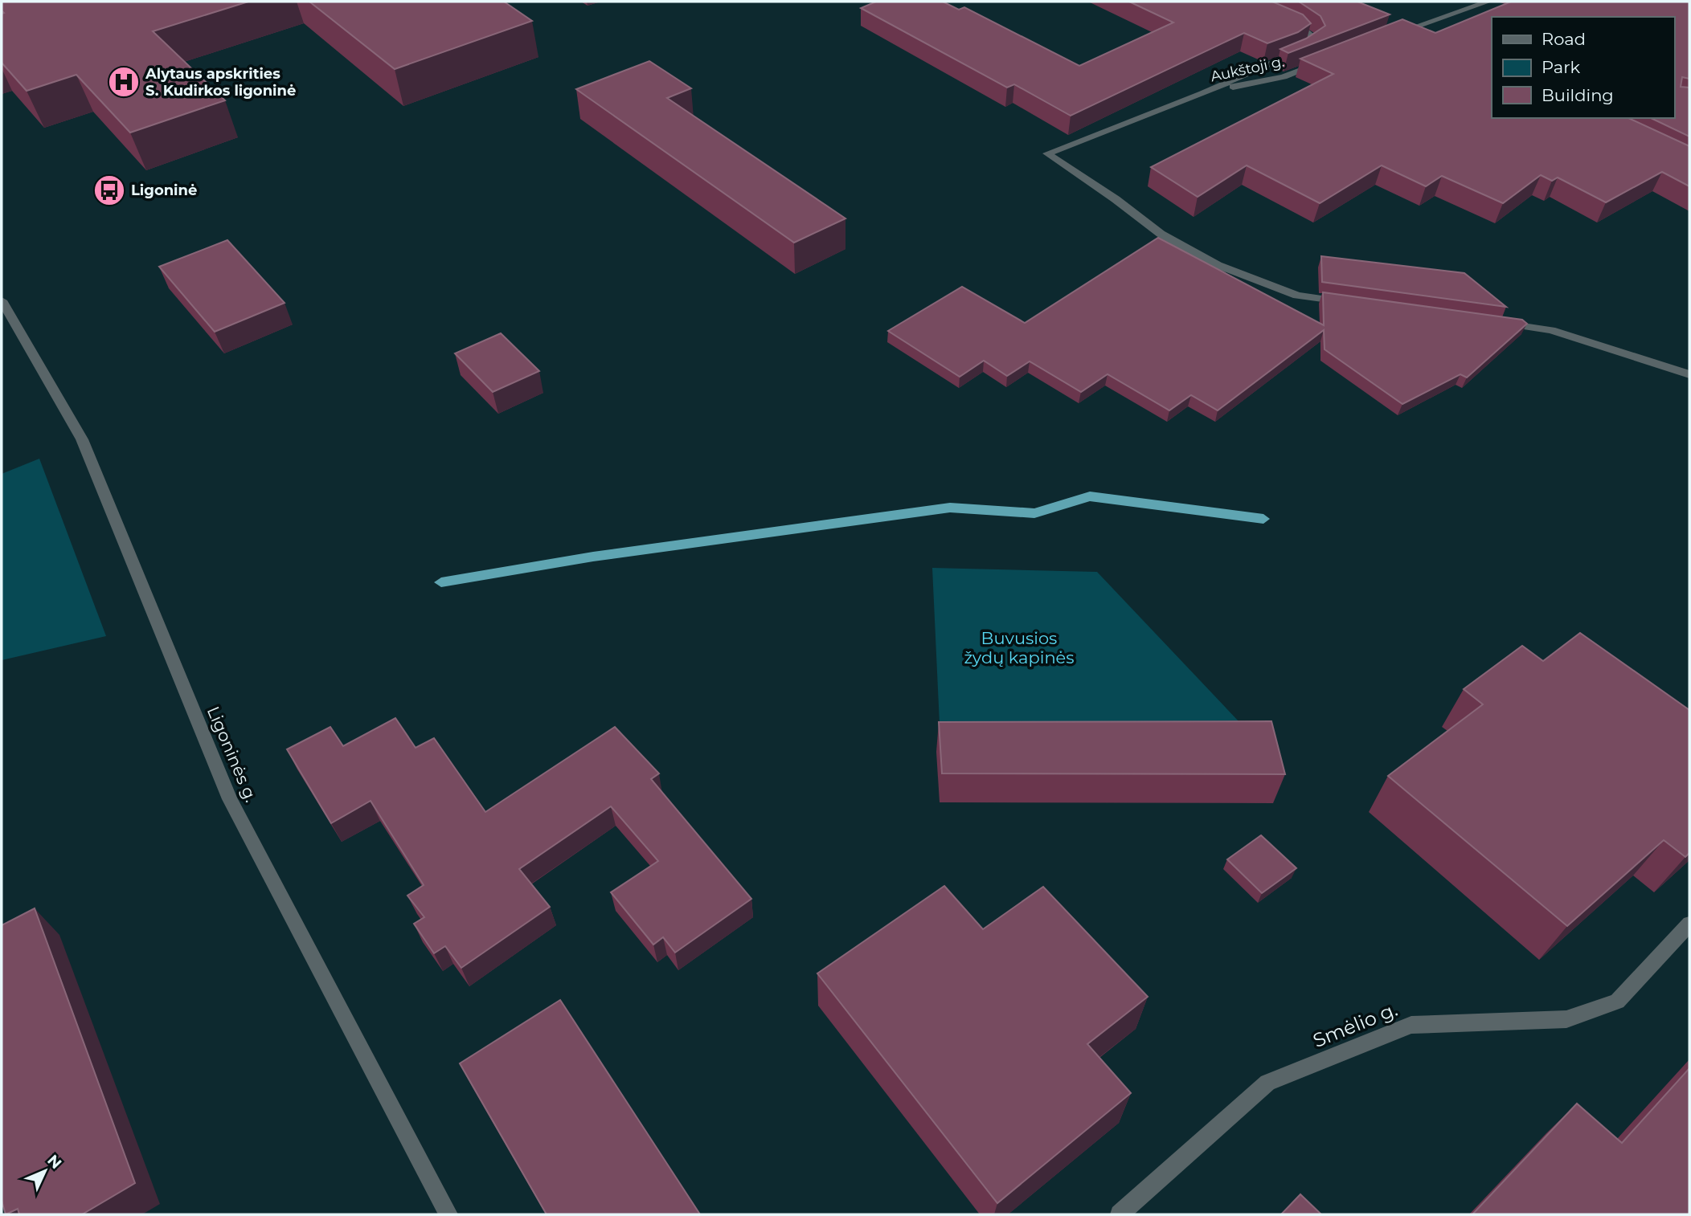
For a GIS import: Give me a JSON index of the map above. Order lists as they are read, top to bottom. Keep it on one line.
{"streets":{"street":["Aukštoji g.","Ligoninės g.","Smėlio g."]},"parks":["Buvusios žydų kapinės"],"places":{"hospital":["Alytaus apskrities S. Kudirkos ligoninė"],"bus stop":["Ligoninė"]},"legend":["Road","Park","Building"],"north":"top right"}
